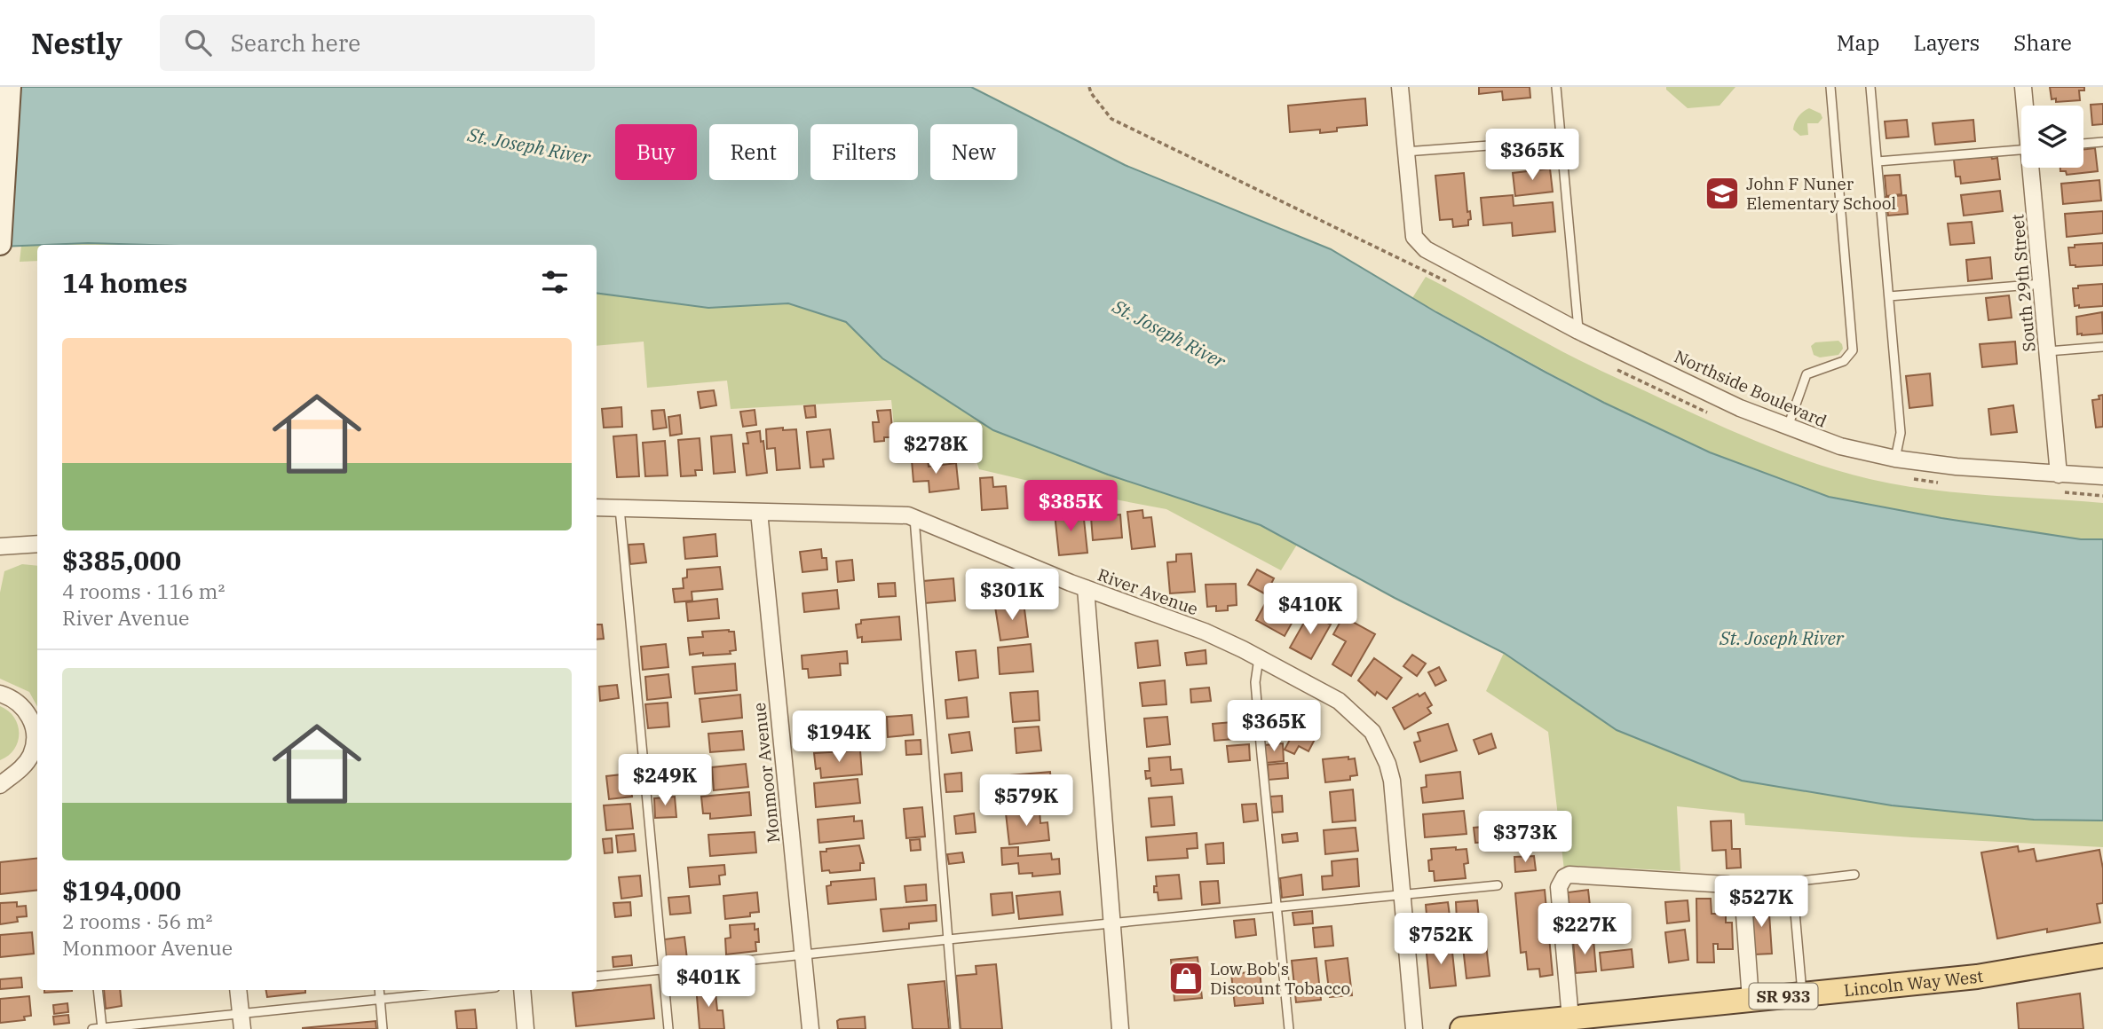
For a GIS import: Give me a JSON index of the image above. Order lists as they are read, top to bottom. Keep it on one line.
{"streets":{"main road":["Lincoln Way West","SR 933"],"street":["South 29th Street","Northside Boulevard","River Avenue","Monmoor Avenue"]},"crossings":[["South 29th Street","Northside Boulevard"],["River Avenue","Monmoor Avenue"]],"water":["St. Joseph River"],"places":{"school or university":["John F Nuner Elementary School"],"shop":["Low Bob's Discount Tobacco"]},"page":{"header":"Nestly","search":"Search here","nav":["Map","Layers","Share"],"chip":["Buy","Rent","Filters","New"],"price":["$365K","$278K","$385K","$301K","$410K","$365K","$194K","$249K","$579K","$373K","$527K","$227K","$752K","$401K"],"heading":"14 homes","list":[{"name":"$385,000","note":"4 rooms · 116 m² · River Avenue"},{"name":"$194,000","note":"2 rooms · 56 m² · Monmoor Avenue"}]}}
